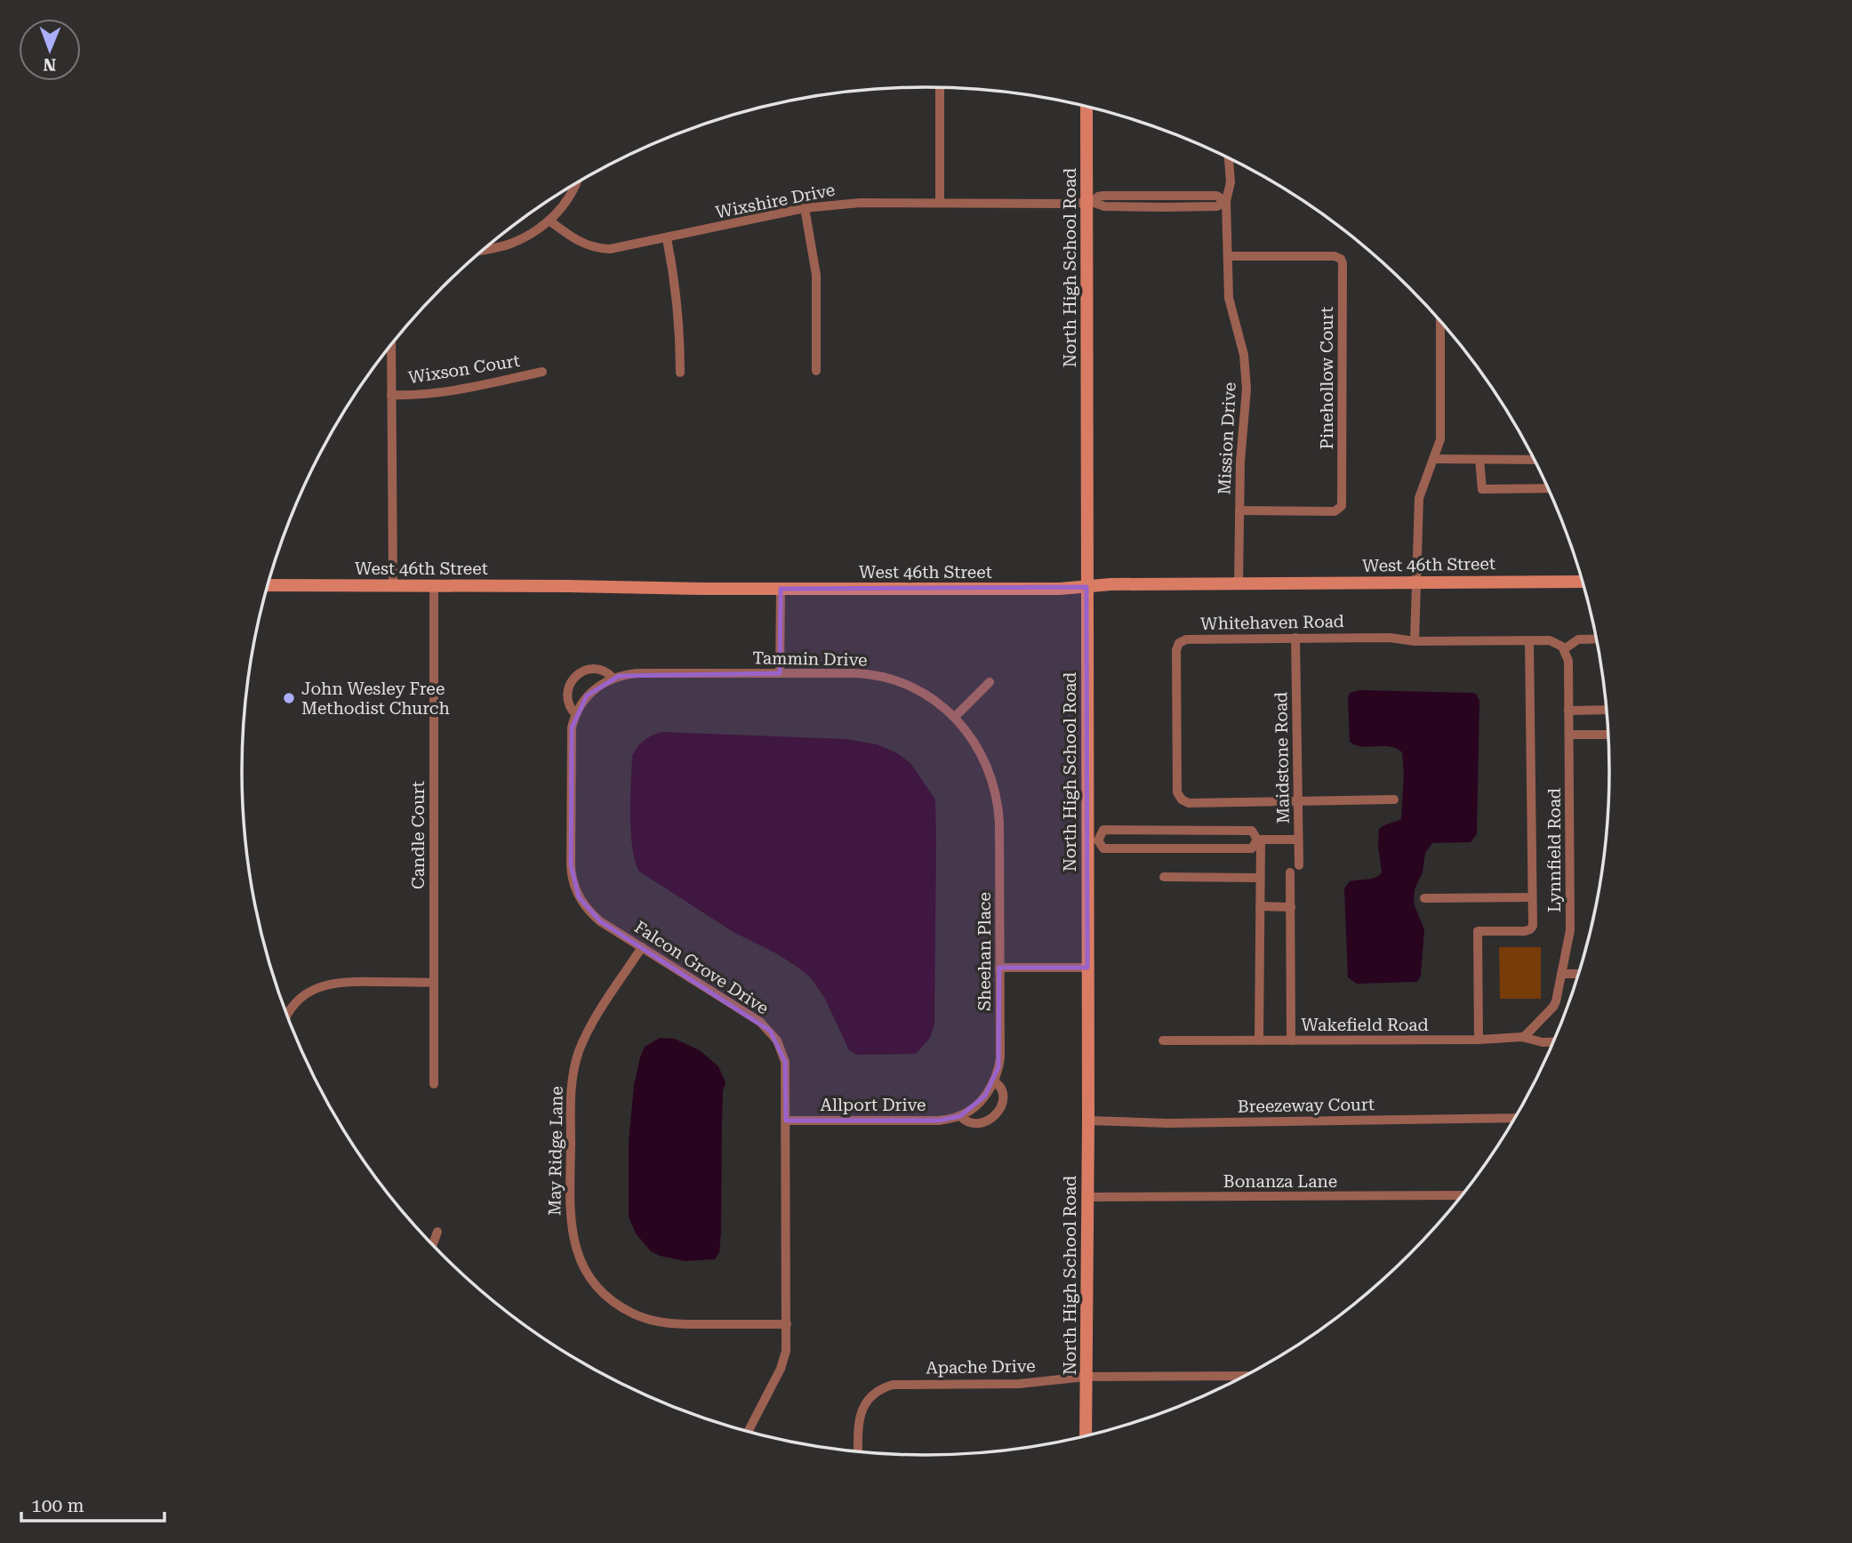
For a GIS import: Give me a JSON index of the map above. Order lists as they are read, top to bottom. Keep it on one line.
{"streets":{"street":["Wixshire Drive","North High School Road","Wixson Court","Pinehollow Court","Mission Drive","West 46th Street","Whitehaven Road","Tammin Drive","Maidstone Road","Candle Court","Lynnfield Road","Sheehan Place","Falcon Grove Drive","Wakefield Road","Allport Drive","Breezeway Court","May Ridge Lane","Bonanza Lane","Apache Drive"]},"crossings":[["Wixshire Drive","North High School Road"],["Wixshire Drive","Mission Drive"],["North High School Road","West 46th Street"],["North High School Road","Maidstone Road"],["North High School Road","Breezeway Court"],["North High School Road","Bonanza Lane"],["North High School Road","Apache Drive"],["Pinehollow Court","Mission Drive"],["Mission Drive","West 46th Street"],["West 46th Street","Candle Court"],["Whitehaven Road","Maidstone Road"],["Whitehaven Road","Lynnfield Road"],["Tammin Drive","Sheehan Place"],["Tammin Drive","Falcon Grove Drive"],["Maidstone Road","Wakefield Road"],["Lynnfield Road","Wakefield Road"],["Sheehan Place","Allport Drive"],["Falcon Grove Drive","Allport Drive"],["Falcon Grove Drive","May Ridge Lane"]],"places":["John Wesley Free Methodist Church"],"scale_bar":"100 m","north":"bottom"}
